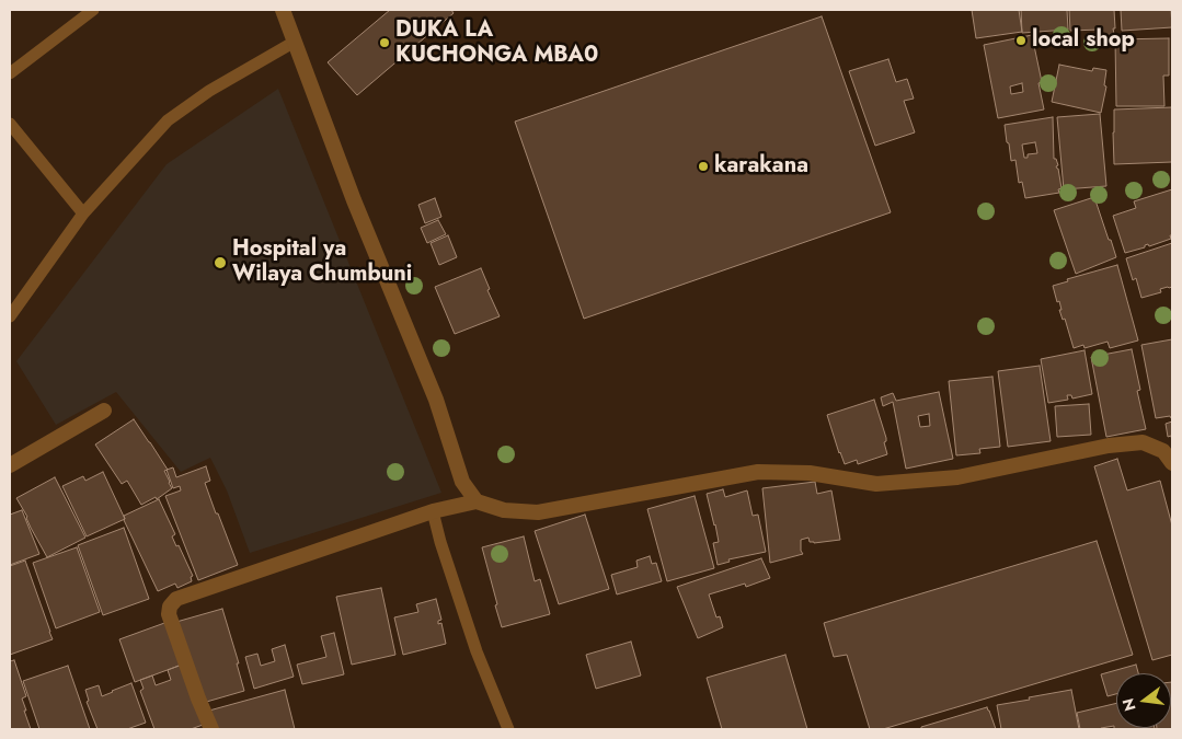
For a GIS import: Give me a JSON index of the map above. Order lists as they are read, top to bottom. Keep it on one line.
{"places":["local shop","DUKA LA KUCHONGA MBA0","karakana","Hospital ya Wilaya Chumbuni"],"north":"left"}
